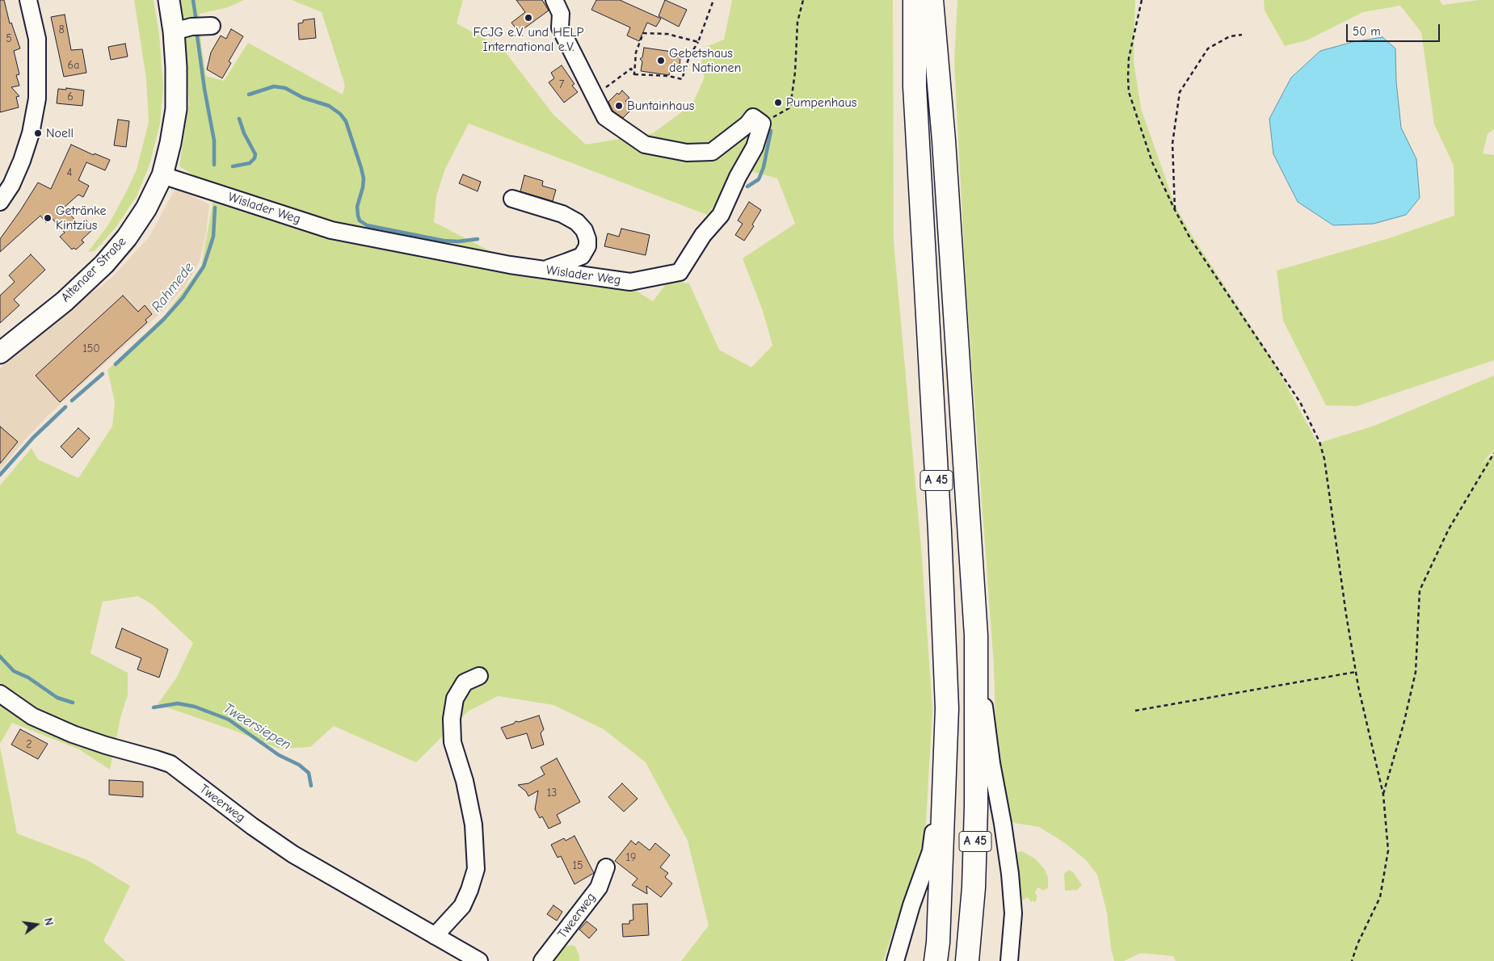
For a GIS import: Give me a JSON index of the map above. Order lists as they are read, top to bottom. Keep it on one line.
{"streets":{"highway":["A 45"],"main road":["Altenaer Straße"],"street":["Wislader Weg","Tweerweg"]},"crossings":[["Wislader Weg","Altenaer Straße"]],"water":["Rahmede","Tweersiepen"],"places":["FCJG e.V. und HELP International e.V.","Gebetshaus der Nationen","Pumpenhaus","Buntainhaus","Noell","Getränke Kintzius"],"house_numbers":["8","5","6a","7","6","4","150","2","13","19","15"],"scale_bar":"50 m","north":"right"}
